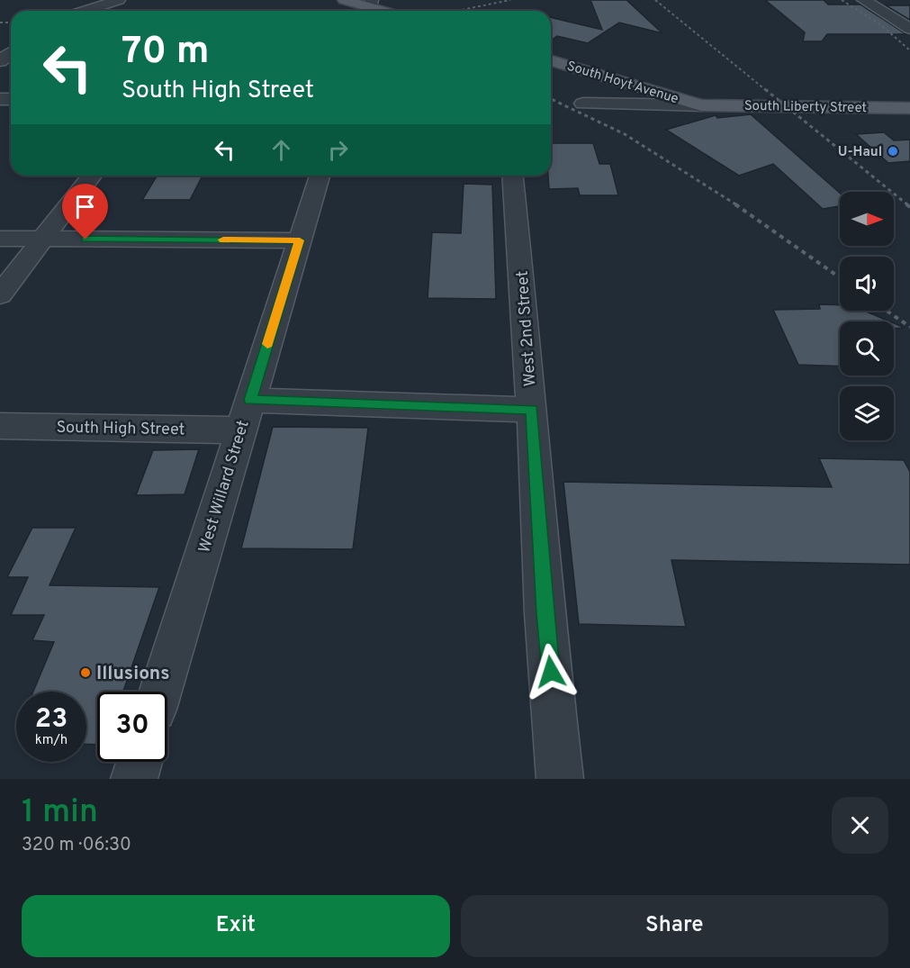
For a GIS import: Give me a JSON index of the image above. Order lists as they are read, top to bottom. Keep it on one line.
{"streets":{"main road":["South Hoyt Avenue","South Liberty Street"],"street":["West 2nd Street","South High Street","West Willard Street"]},"crossings":[["South Hoyt Avenue","South Liberty Street"],["South High Street","West Willard Street"]],"places":["U-Haul","Illusions"],"north":"right","page":{"turn":["70 m","South High Street"],"speed":"23 km/h","limit":"30","heading":["1 min","320 m · 06:30"],"buttons":["Exit","Share"]}}
